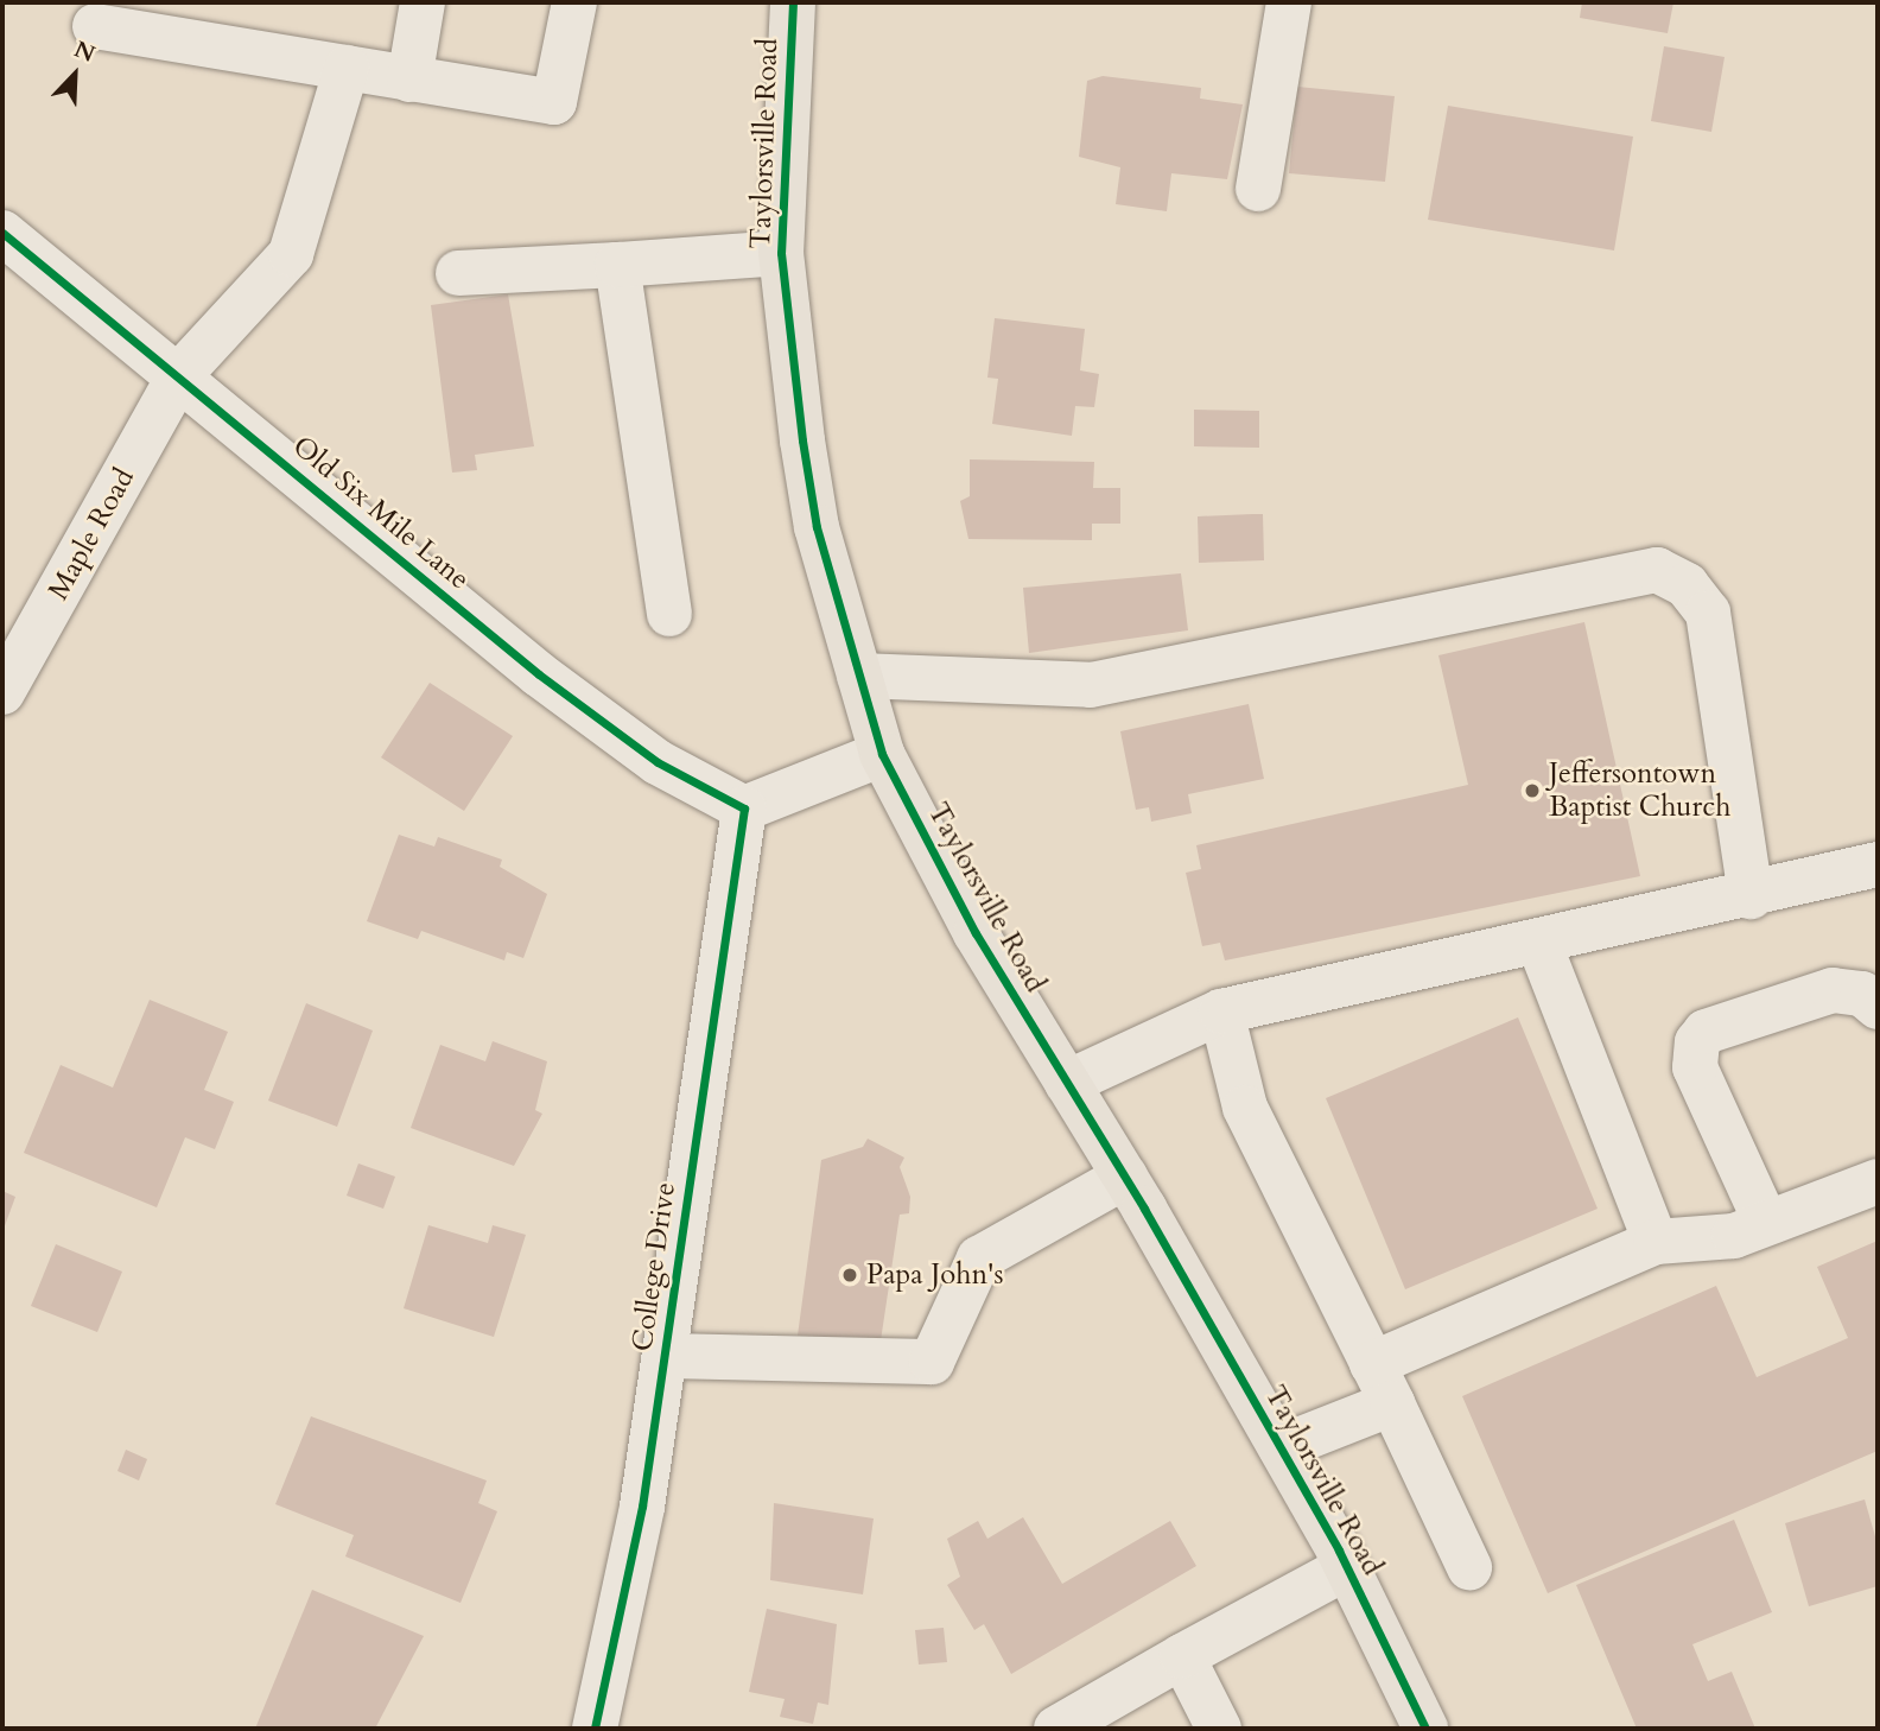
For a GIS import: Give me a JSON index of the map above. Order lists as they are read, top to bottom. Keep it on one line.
{"streets":{"main road":["Taylorsville Road"],"street":["Old Six Mile Lane","Maple Road","College Drive"]},"crossings":[["Old Six Mile Lane","Maple Road"],["Old Six Mile Lane","College Drive"]],"places":["Jeffersontown Baptist Church","Papa John's"],"north":"top right"}
